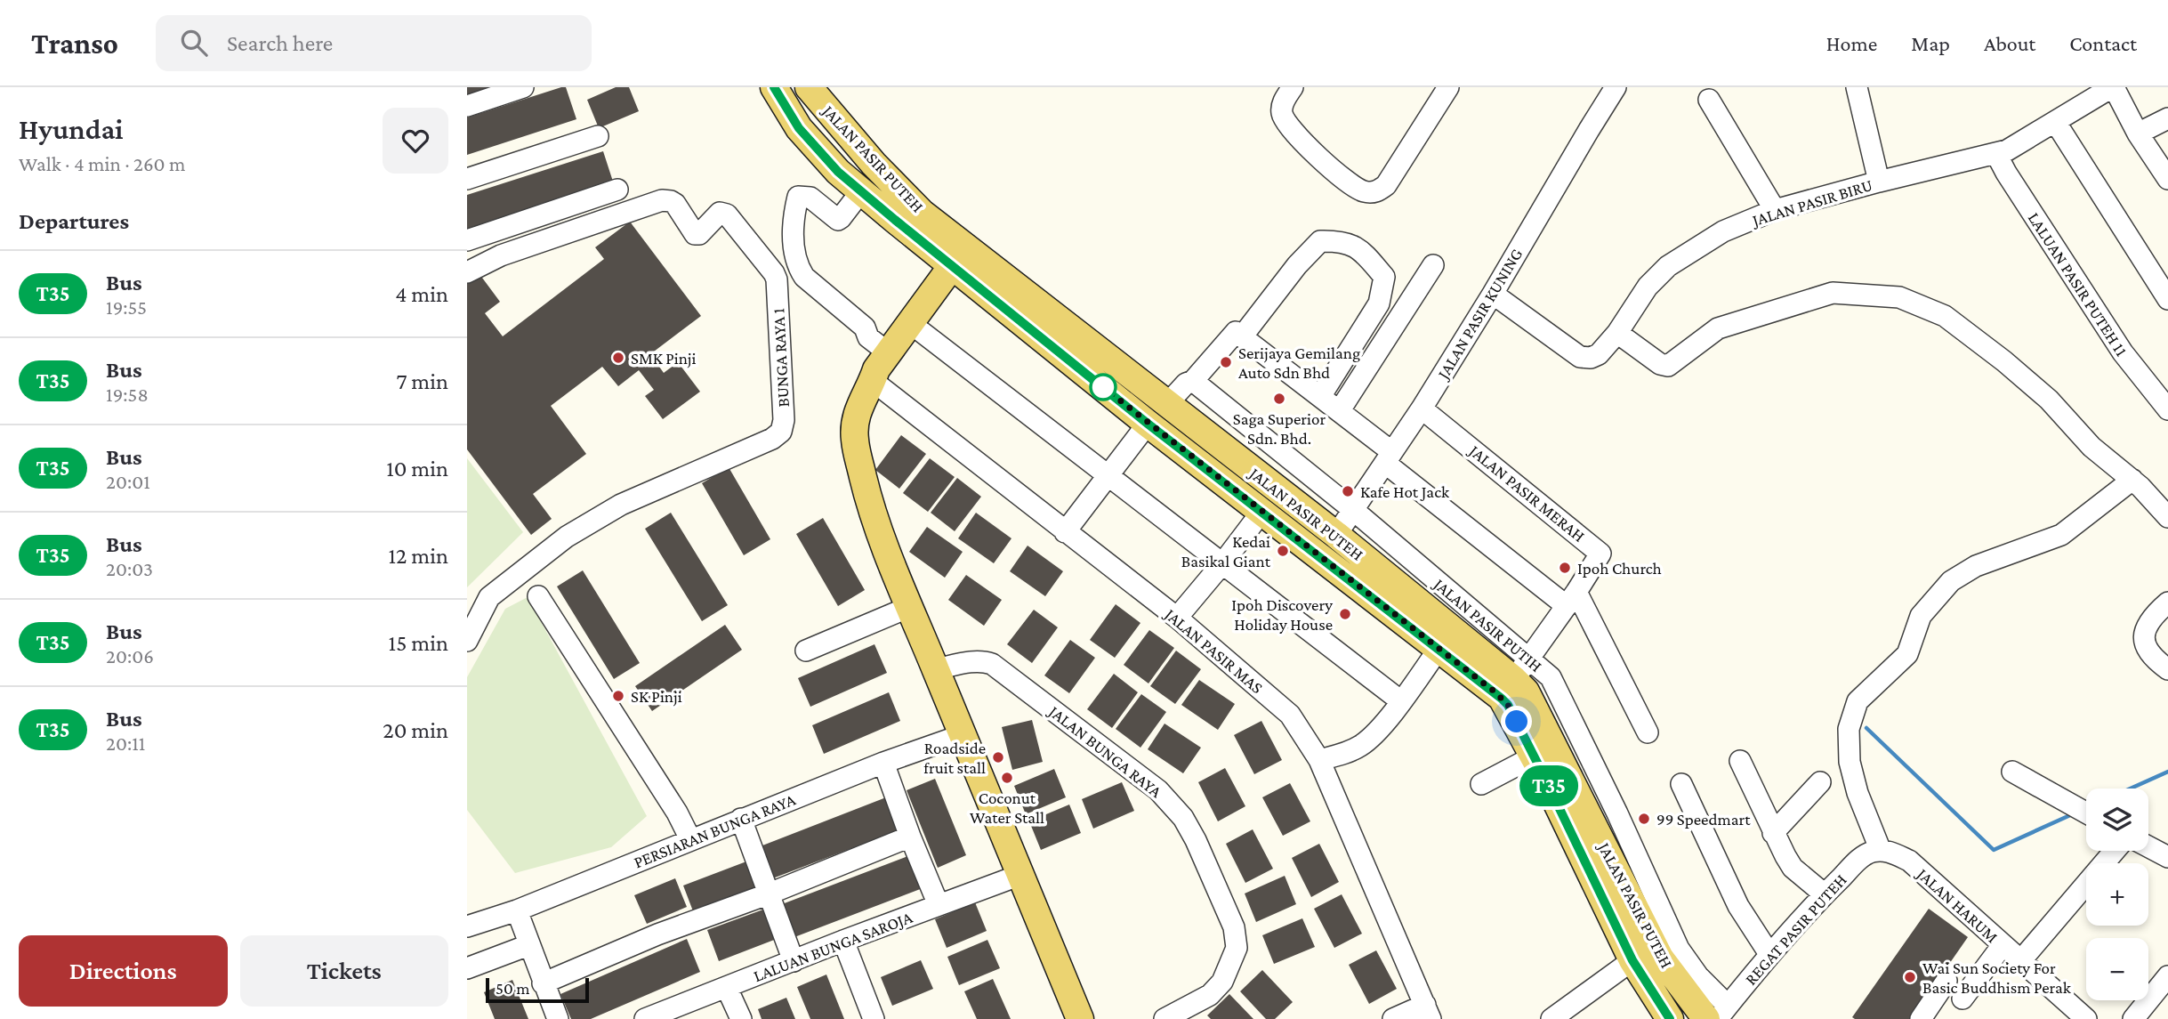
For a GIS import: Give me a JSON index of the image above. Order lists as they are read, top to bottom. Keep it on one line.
{"streets":{"main road":["JALAN PASIR PUTEH"],"street":["JALAN PASIR BIRU","LALUAN PASIR PUTEH 11","JALAN PASIR KUNING","BUNGA RAYA 1","JALAN PASIR MERAH","JALAN PASIR PUTIH","JALAN PASIR MAS","JALAN BUNGA RAYA","PERSIARAN BUNGA RAYA","JALAN HARUM","REGAT PASIR PUTEH","LALUAN BUNGA SAROJA"]},"crossings":[["JALAN PASIR PUTEH","JALAN PASIR KUNING"],["JALAN PASIR PUTEH","JALAN PASIR MERAH"],["JALAN PASIR PUTEH","JALAN PASIR PUTIH"],["JALAN PASIR PUTEH","REGAT PASIR PUTEH"],["JALAN PASIR BIRU","LALUAN PASIR PUTEH 11"],["JALAN PASIR BIRU","JALAN PASIR KUNING"],["JALAN PASIR KUNING","JALAN PASIR MERAH"],["JALAN PASIR KUNING","JALAN PASIR PUTIH"],["JALAN PASIR MERAH","JALAN PASIR PUTIH"],["JALAN PASIR PUTIH","REGAT PASIR PUTEH"],["JALAN HARUM","REGAT PASIR PUTEH"]],"places":["SMK Pinji","Serijaya Gemilang Auto Sdn Bhd","Saga Superior Sdn. Bhd.","Kafe Hot Jack","Kedai Basikal Giant","Ipoh Church","Ipoh Discovery Holiday House","SK Pinji","Roadside fruit stall","Coconut Water Stall","99 Speedmart","Wai Sun Society For Basic Buddhism Perak"],"lines":["bus line T35"],"scale_bar":"50 m","page":{"header":"Transo","search":"Search here","nav":["Home","Map","About","Contact"],"heading":[["Hyundai","Walk · 4 min · 260 m"],"Departures"],"on_map":"T35","list":[{"mark":"T35","name":"Bus","note":"19:55","value":"4 min"},{"mark":"T35","name":"Bus","note":"19:58","value":"7 min"},{"mark":"T35","name":"Bus","note":"20:01","value":"10 min"},{"mark":"T35","name":"Bus","note":"20:03","value":"12 min"},{"mark":"T35","name":"Bus","note":"20:06","value":"15 min"},{"mark":"T35","name":"Bus","note":"20:11","value":"20 min"}],"map_buttons":["+","−"],"buttons":["Directions","Tickets"],"scale":"50 m"}}
